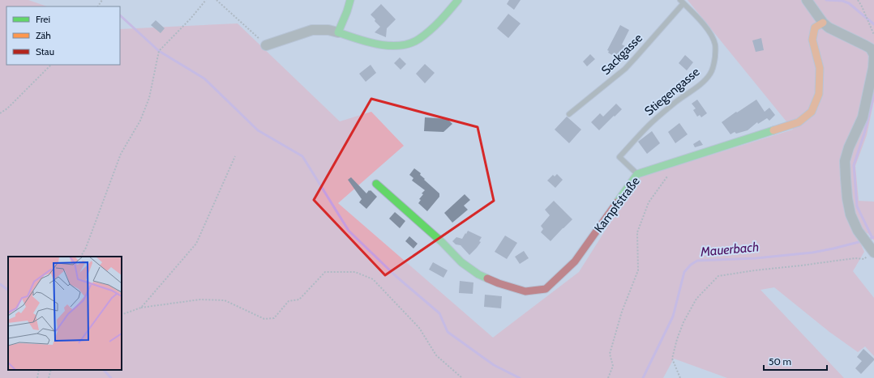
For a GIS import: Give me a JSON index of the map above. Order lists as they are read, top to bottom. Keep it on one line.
{"streets":{"street":["Kampfstraße"],"lane":["Sackgasse","Stiegengasse"]},"crossings":[["Sackgasse","Stiegengasse"],["Stiegengasse","Kampfstraße"]],"water":["Mauerbach"],"legend":["Frei","Zäh","Stau"],"scale_bar":"50 m"}
